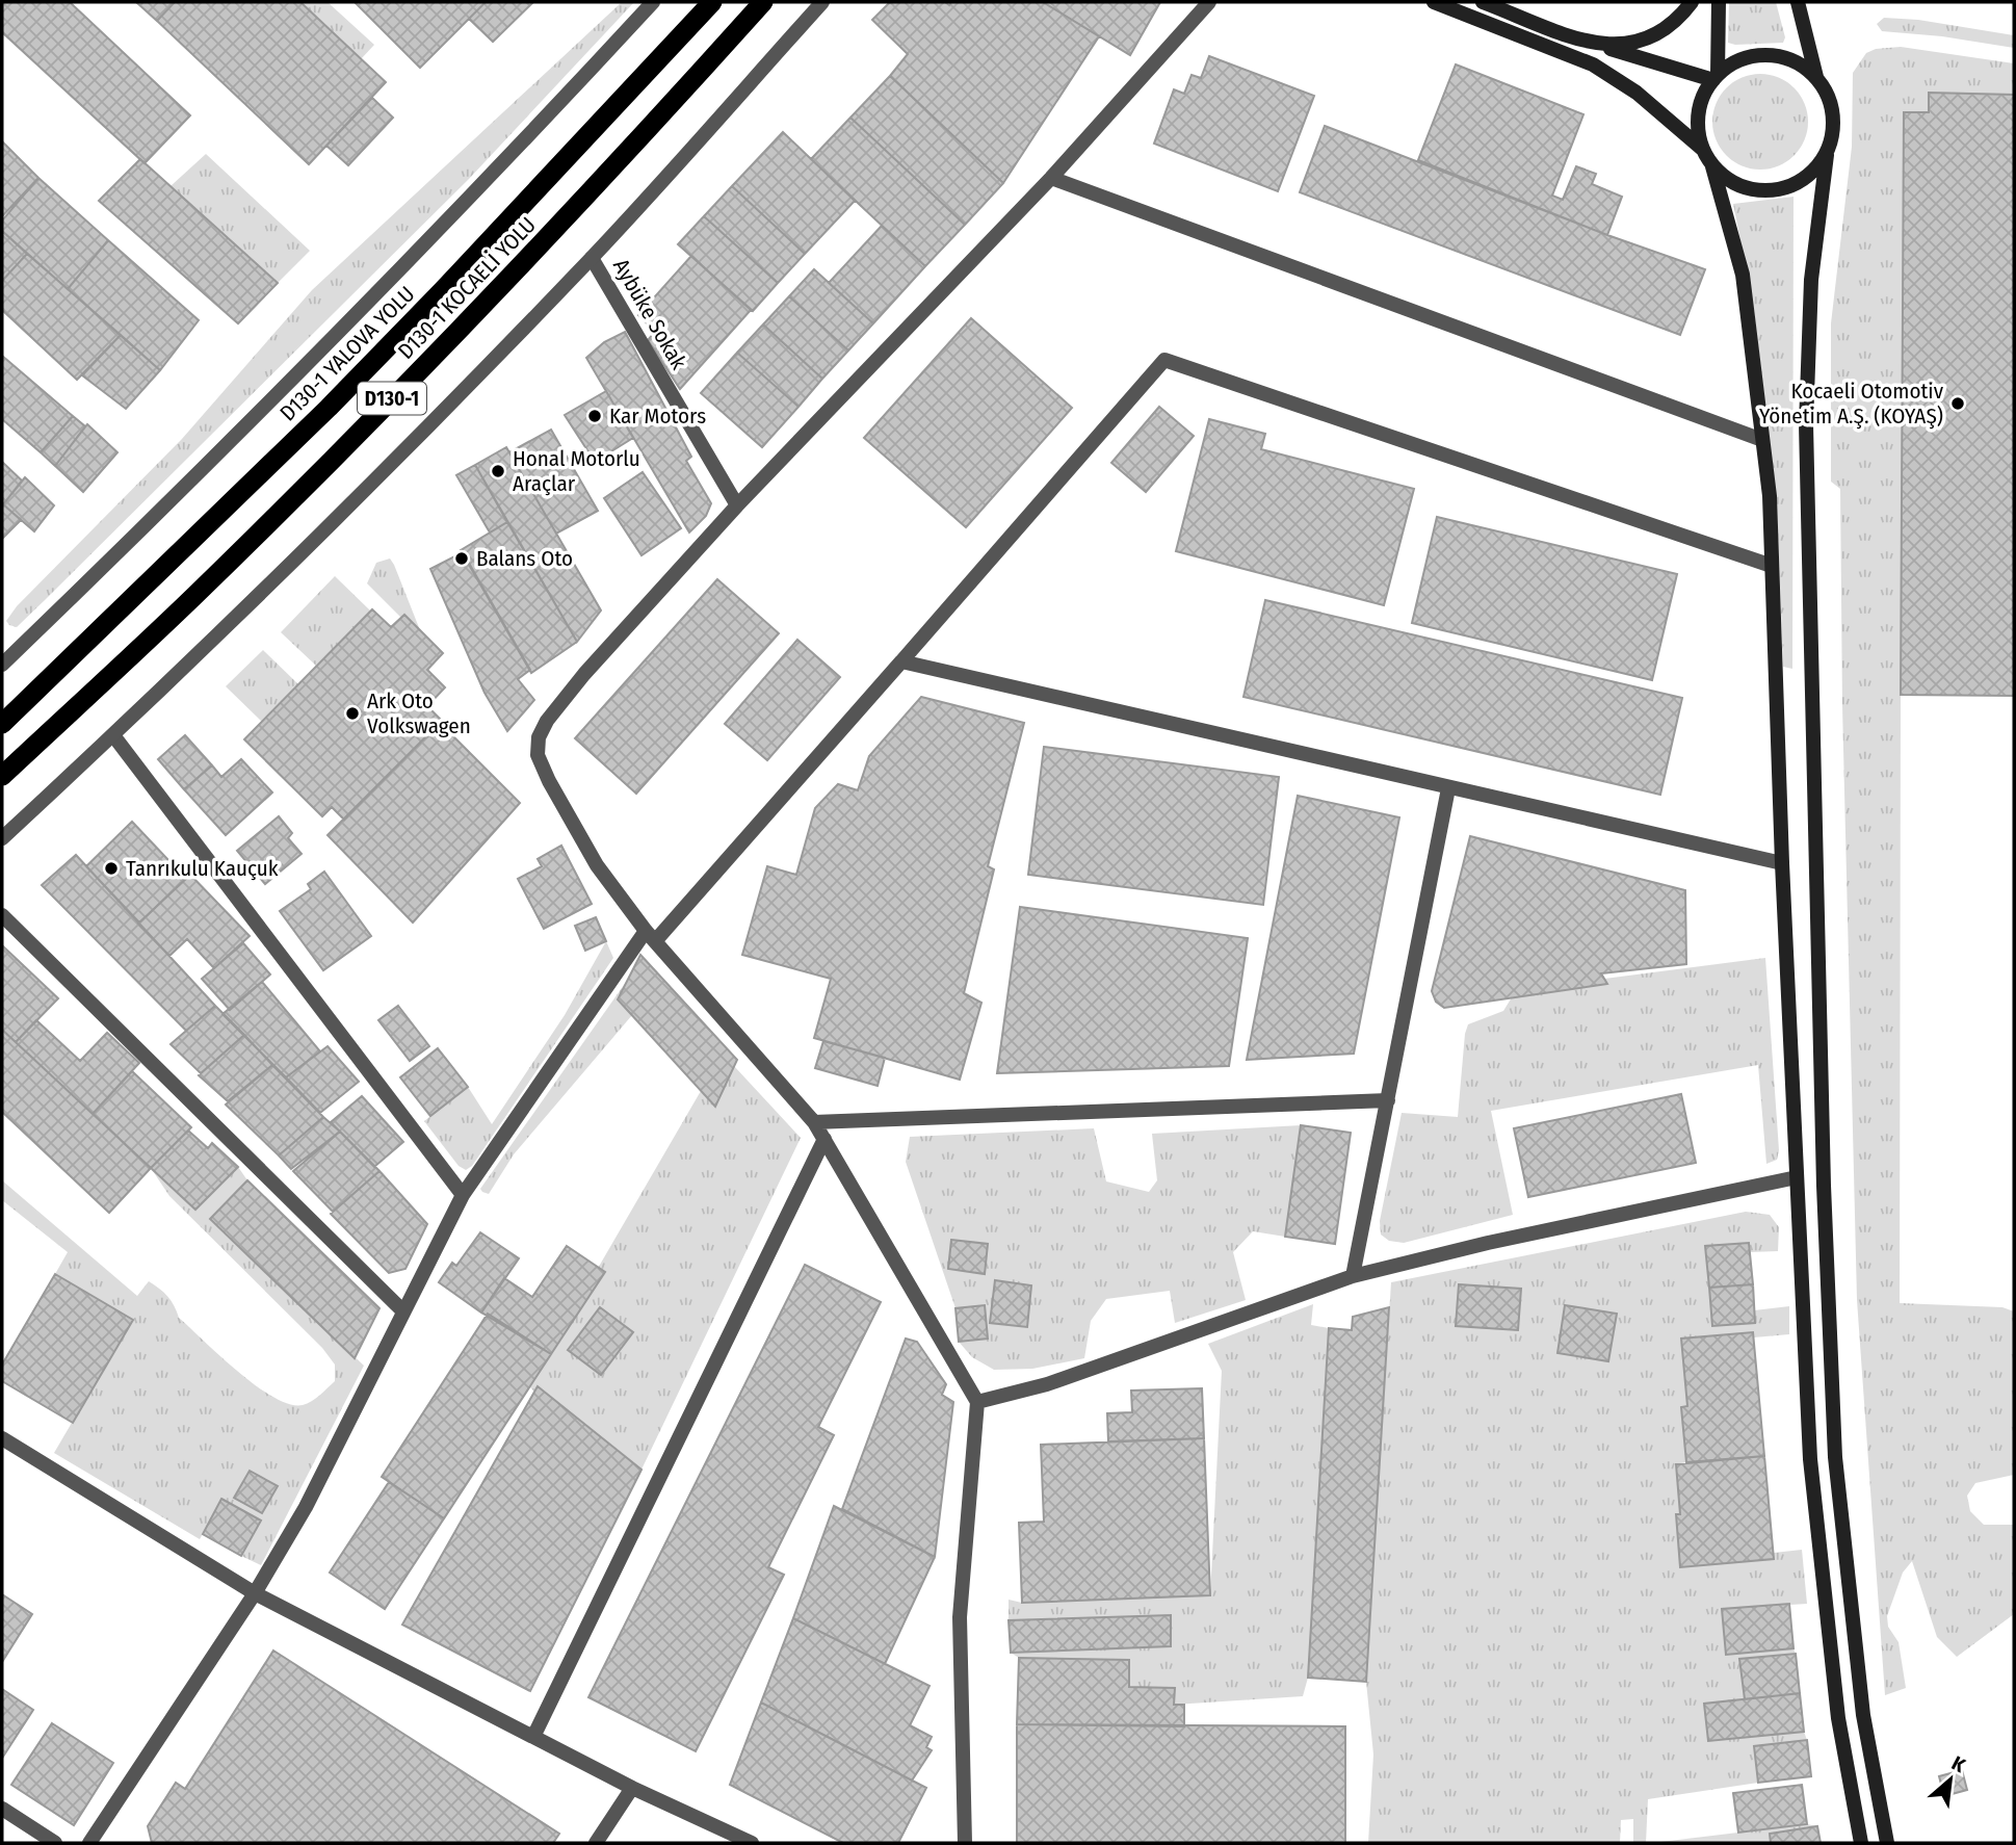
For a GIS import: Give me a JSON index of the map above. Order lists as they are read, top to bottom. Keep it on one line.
{"streets":{"highway":["D130-1 KOCAELİ YOLU","D130-1 YALOVA YOLU","D130-1"],"street":["Aybüke Sokak"]},"places":["Kocaeli Otomotiv Yönetim A.Ş. (KOYAŞ)","Kar Motors","Honal Motorlu Araçlar","Balans Oto","Ark Oto Volkswagen","Tanrıkulu Kauçuk"],"north":"top right"}
